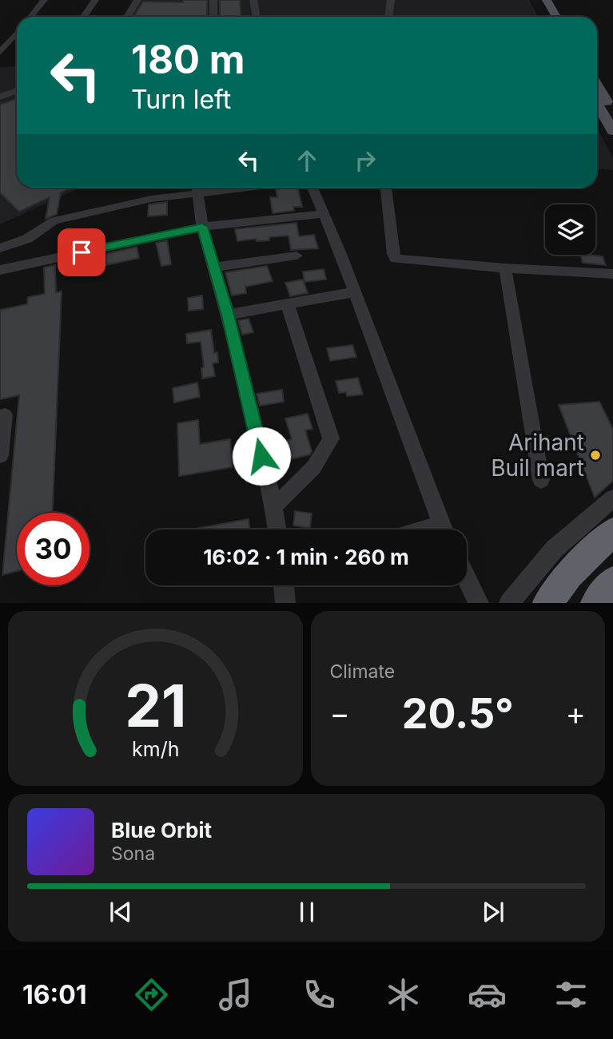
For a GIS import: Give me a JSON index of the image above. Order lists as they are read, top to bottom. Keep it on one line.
{"places":["Arihant Buil mart"],"page":{"turn":["180 m","Turn left"],"limit":"30","trip":"16:02 · 1 min · 260 m","tile":"Climate","heat":["−","20.5°","+"],"song":["Blue Orbit","Sona"],"tabs":"16:01","gauge":["21","km/h"]}}
